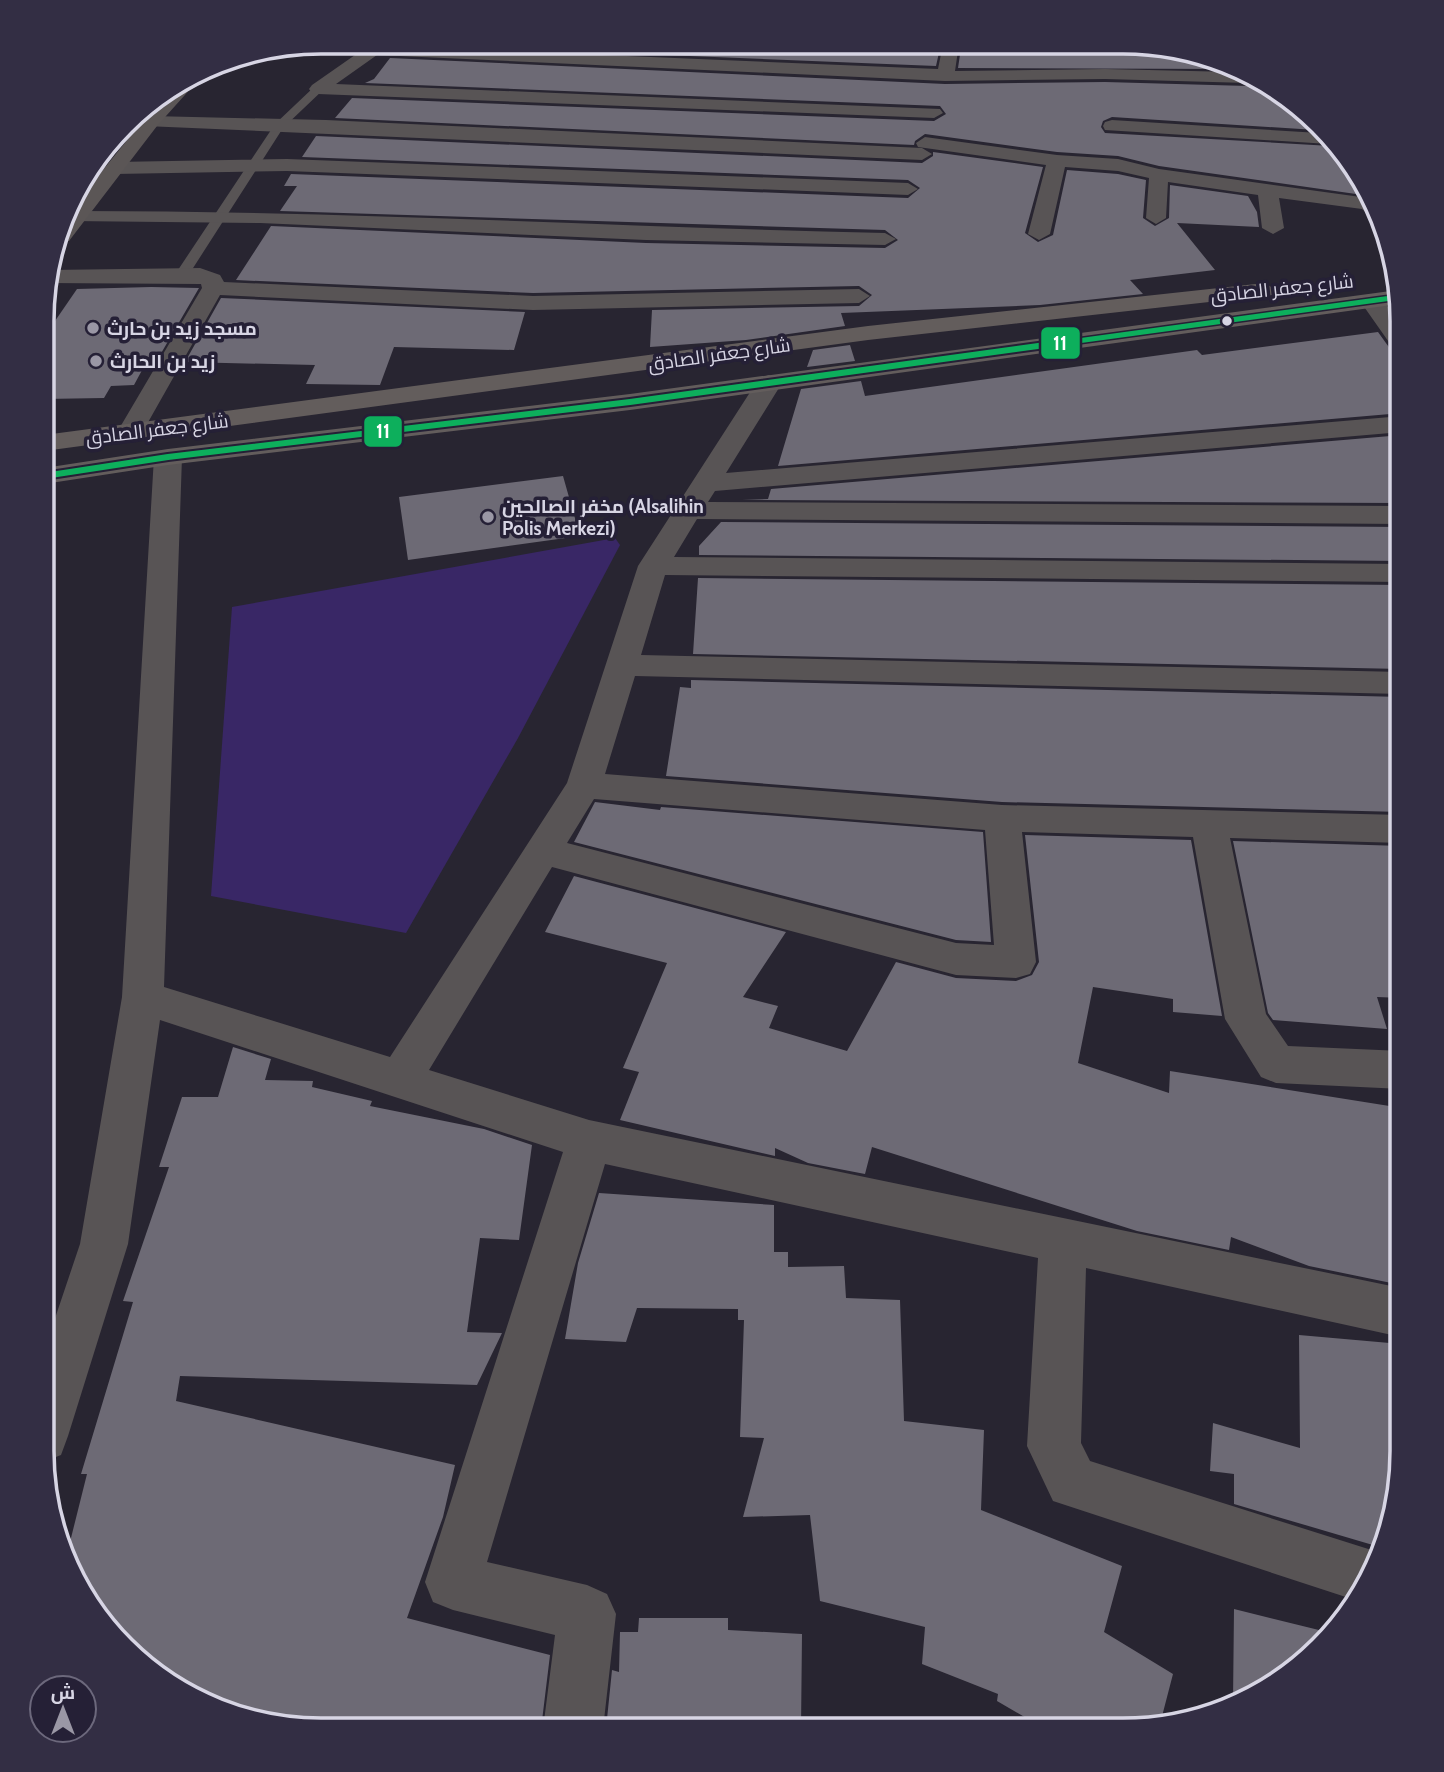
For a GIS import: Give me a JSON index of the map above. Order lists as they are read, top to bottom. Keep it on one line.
{"streets":{"main road":["شارع جعفر الصادق"]},"places":["مسجد زيد بن حارث","زيد بن الحارث","مخفر الصالحين (Alsalihin Polis Merkezi)"],"lines":["transit line 11"],"north":"top"}
